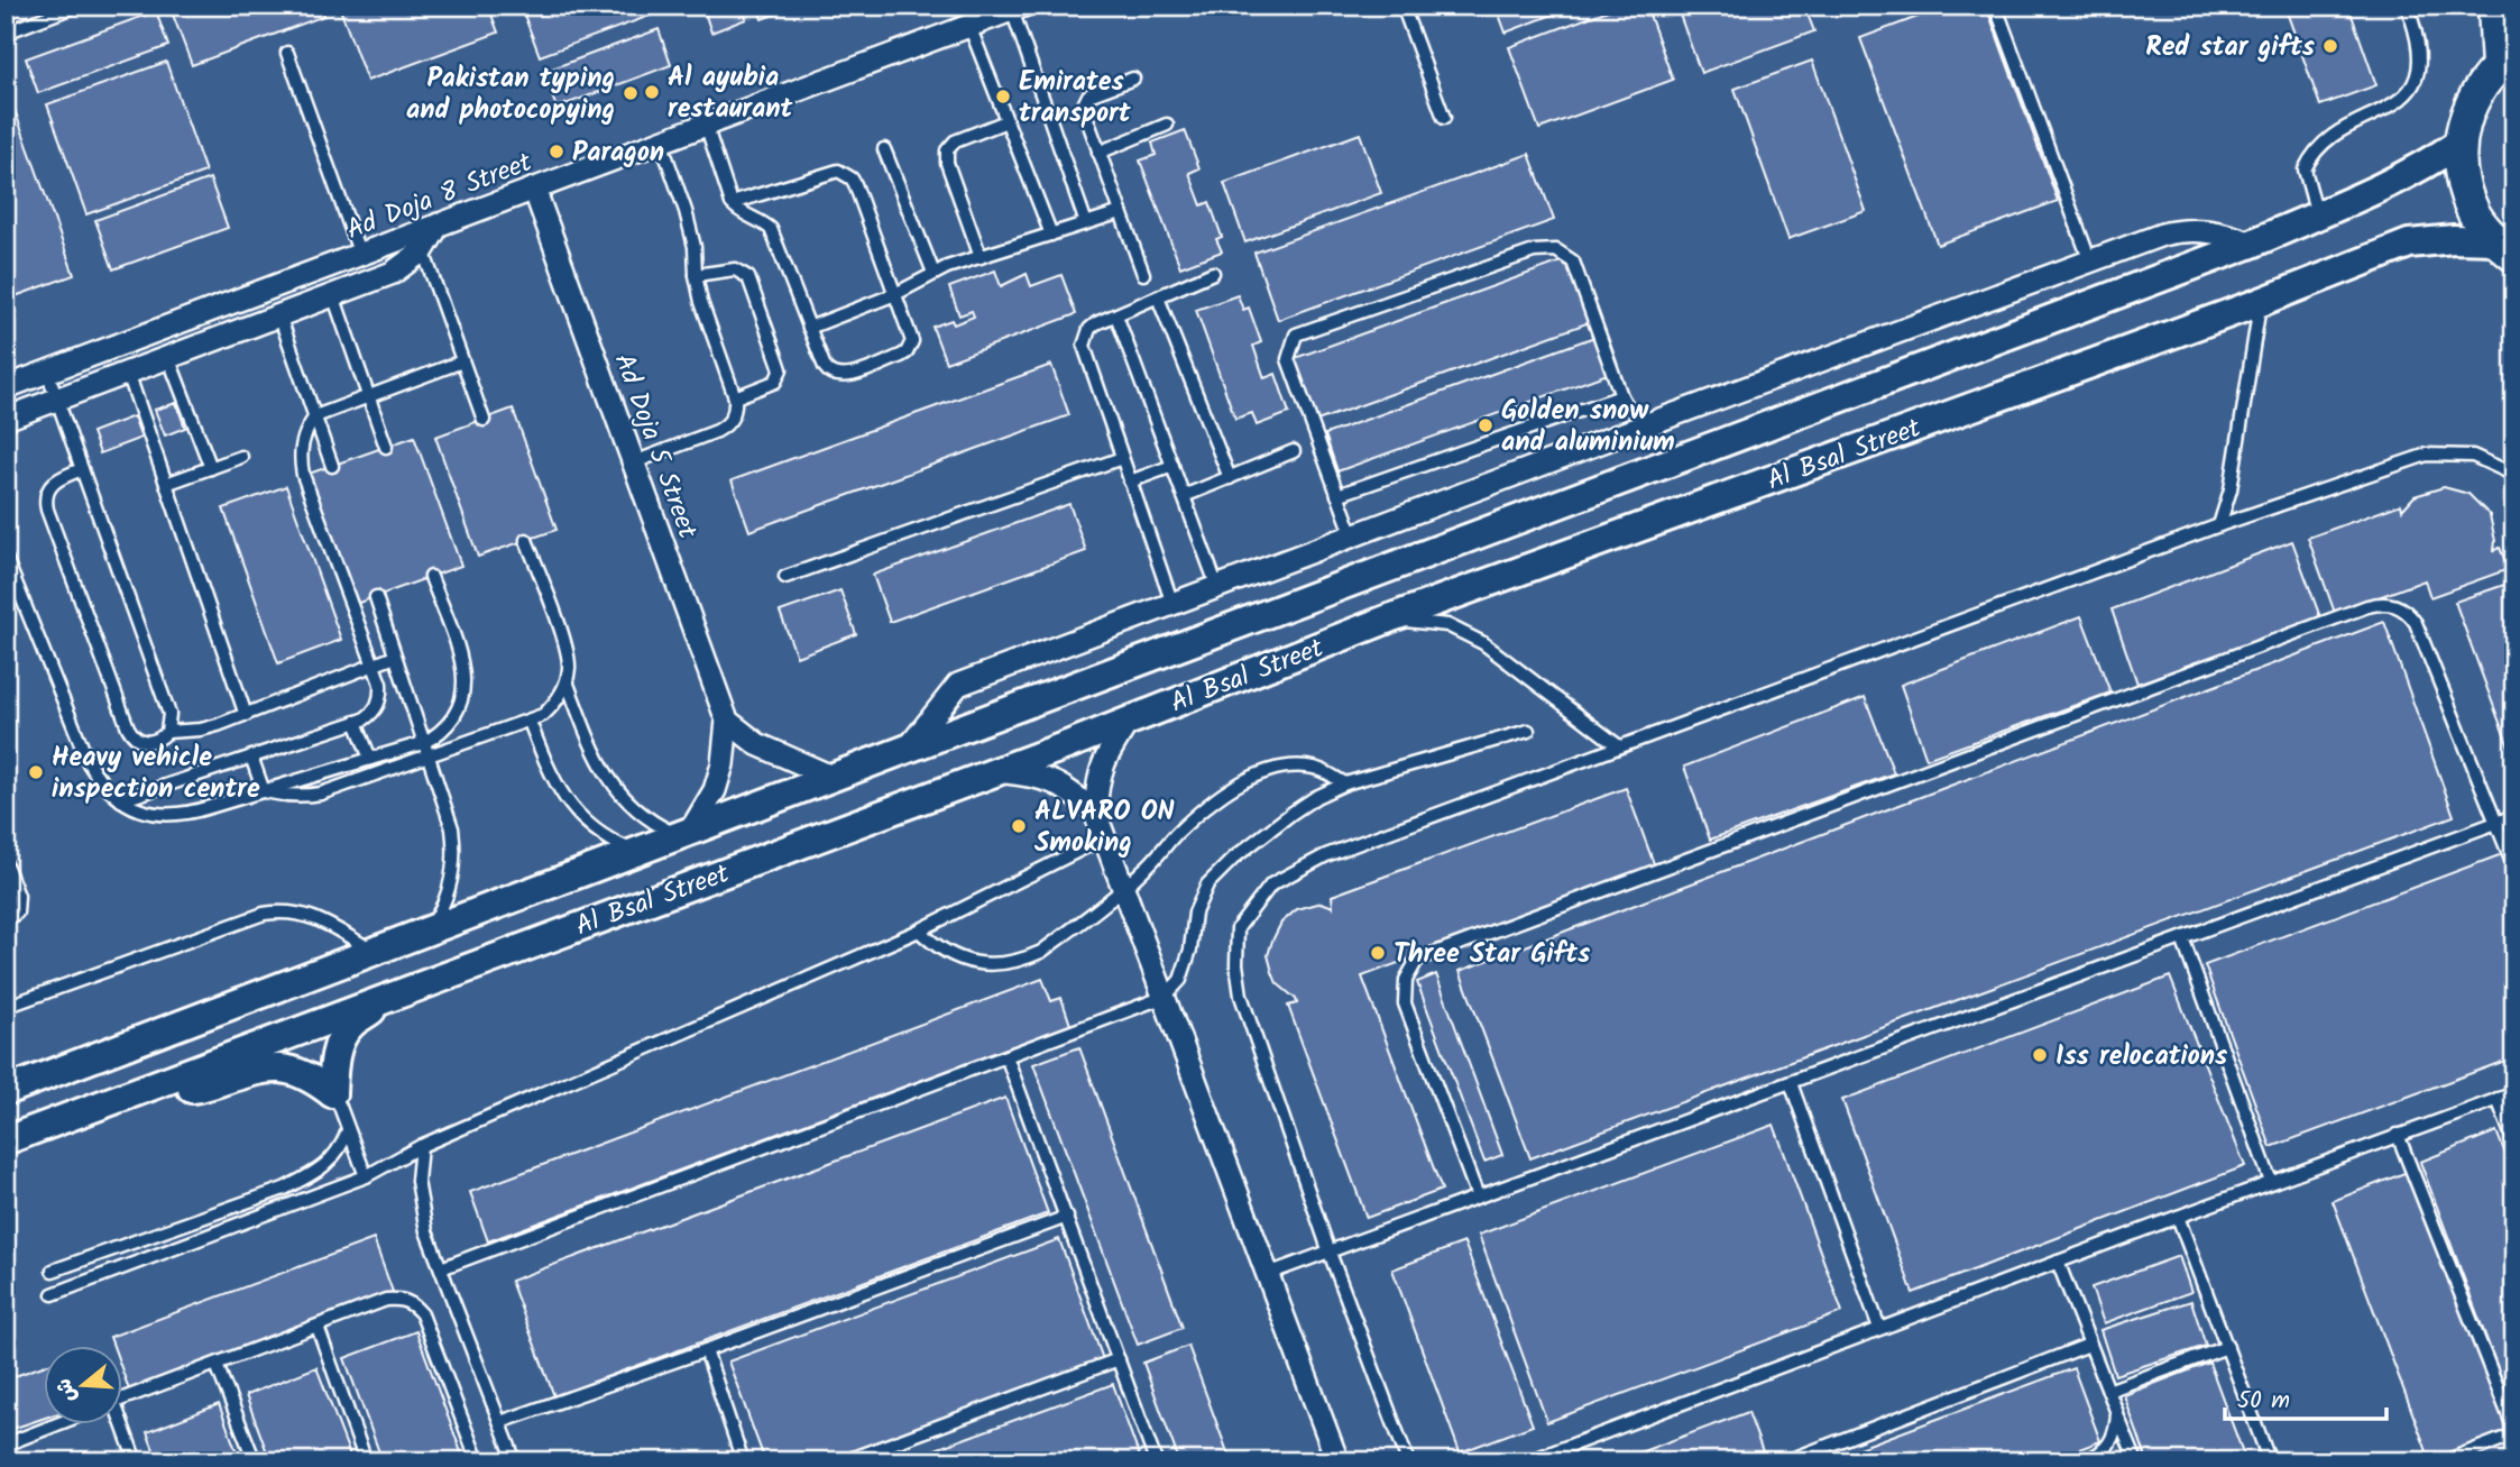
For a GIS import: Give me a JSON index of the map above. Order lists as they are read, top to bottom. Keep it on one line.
{"streets":{"street":["Ad Doja 8 Street","Ad Doja 5 Street","Al Bsal Street"]},"crossings":[["Ad Doja 8 Street","Ad Doja 5 Street"],["Ad Doja 5 Street","Al Bsal Street"]],"places":["Red star gifts","Al ayubia restaurant","Pakistan typing and photocopying","Emirates transport","Paragon","Golden snow and aluminium","Heavy vehicle inspection centre","ALVARO ON Smoking","Three Star Gifts","Iss relocations"],"scale_bar":"50 m","north":"left"}
